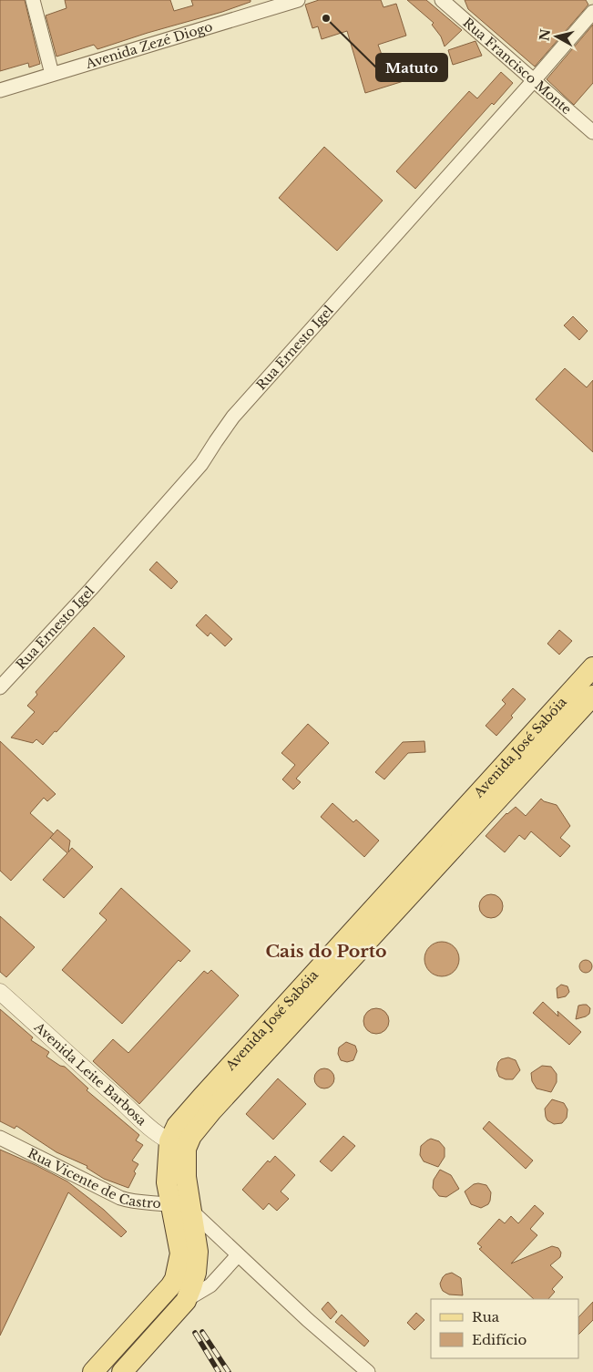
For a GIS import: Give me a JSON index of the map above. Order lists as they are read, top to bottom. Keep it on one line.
{"streets":{"main road":["Avenida José Sabóia"],"street":["Avenida Zezé Diogo","Rua Francisco Monte","Rua Ernesto Igel","Avenida Leite Barbosa","Rua Vicente de Castro"]},"crossings":[["Rua Francisco Monte","Rua Ernesto Igel"],["Avenida José Sabóia","Avenida Leite Barbosa"],["Avenida José Sabóia","Rua Vicente de Castro"]],"districts":["Cais do Porto"],"places":["Matuto"],"legend":["Rua","Edifício"],"north":"left"}
